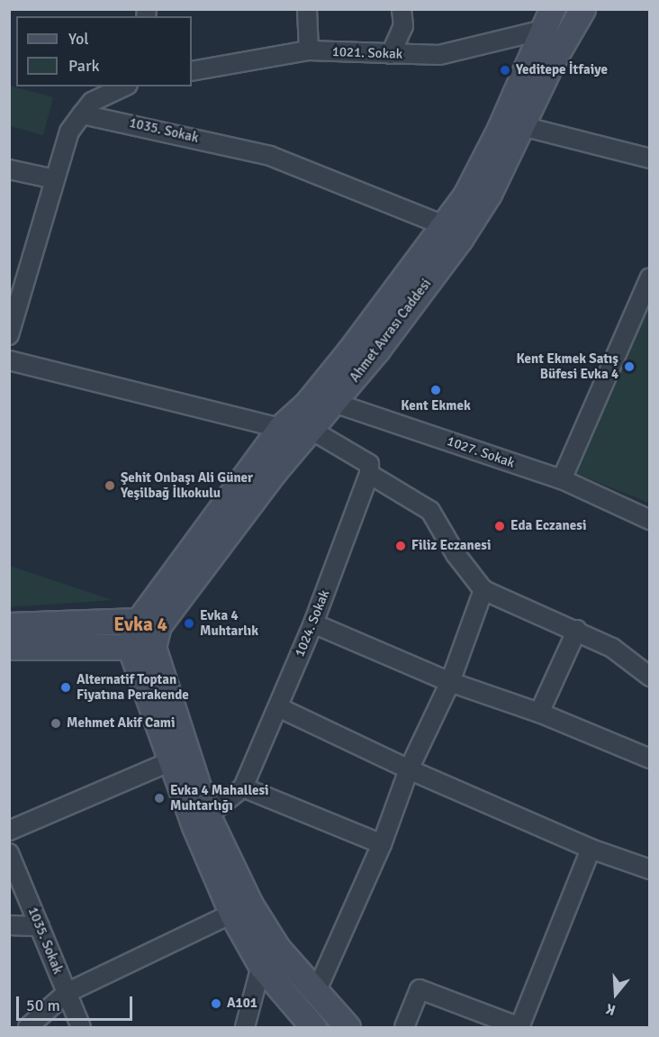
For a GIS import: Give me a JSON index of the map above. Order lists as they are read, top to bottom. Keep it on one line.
{"streets":{"main road":["Ahmet Avrası Caddesi"],"street":["1021. Sokak","1035. Sokak","1027. Sokak","1024. Sokak"]},"crossings":[["1021. Sokak","Ahmet Avrası Caddesi"],["1035. Sokak","Ahmet Avrası Caddesi"],["Ahmet Avrası Caddesi","1027. Sokak"]],"districts":["Evka 4"],"places":["Yeditepe İtfaiye","Kent Ekmek Satış Büfesi Evka 4","Kent Ekmek","Şehit Onbaşı Ali Güner Yeşilbağ İlkokulu","Eda Eczanesi","Filiz Eczanesi","Evka 4 Muhtarlık","Alternatif Toptan Fiyatına Perakende","Mehmet Akif Cami","Evka 4 Mahallesi Muhtarlığı","A101"],"legend":["Yol","Park"],"scale_bar":"50 m","north":"bottom"}
